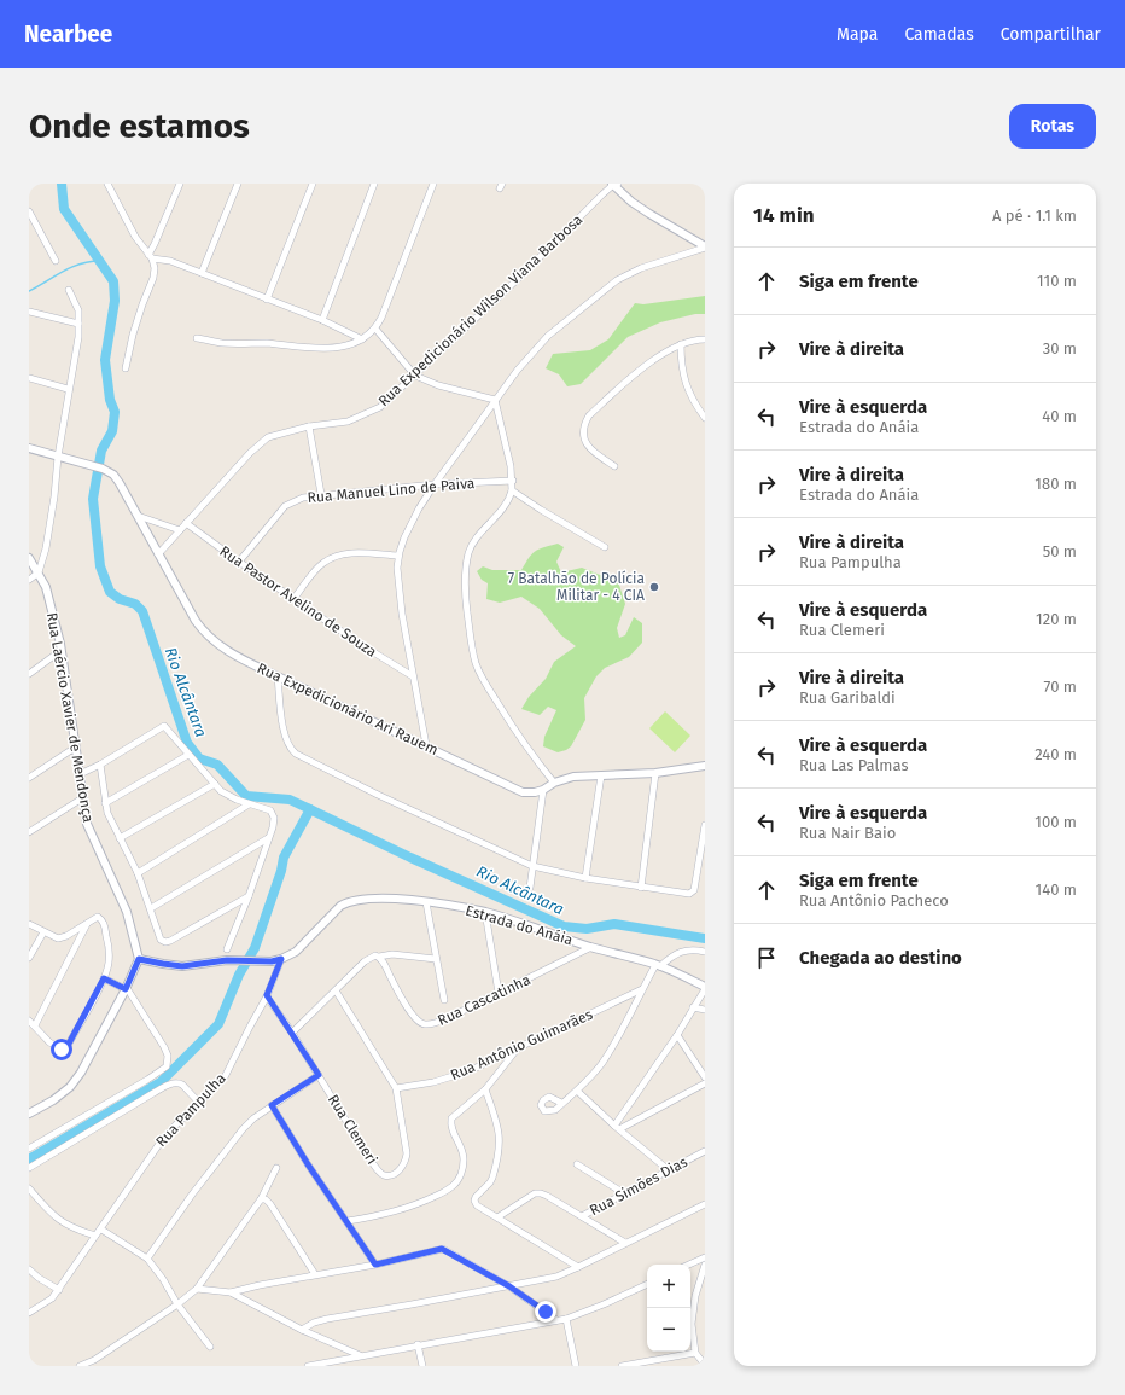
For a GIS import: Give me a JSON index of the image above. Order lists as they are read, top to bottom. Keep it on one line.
{"streets":{"street":["Rua Expedicionário Wilson Viana Barbosa","Rua Manuel Lino de Paiva","Rua Pastor Avelino de Souza","Rua Expedicionário Ari Rauem","Rua Laércio Xavier de Mendonça","Estrada do Anáia","Rua Cascatinha","Rua Antônio Guimarães","Rua Pampulha","Rua Clemeri","Rua Simões Dias"]},"crossings":[["Rua Expedicionário Wilson Viana Barbosa","Rua Pastor Avelino de Souza"],["Rua Expedicionário Wilson Viana Barbosa","Rua Expedicionário Ari Rauem"],["Rua Manuel Lino de Paiva","Rua Pastor Avelino de Souza"],["Rua Laércio Xavier de Mendonça","Estrada do Anáia"],["Estrada do Anáia","Rua Cascatinha"],["Estrada do Anáia","Rua Pampulha"],["Rua Antônio Guimarães","Rua Clemeri"],["Rua Pampulha","Rua Clemeri"]],"water":["Rio Alcântara"],"places":["7 Batalhão de Polícia Militar - 4 CIA"],"page":{"header":"Nearbee","nav":["Mapa","Camadas","Compartilhar"],"buttons":"Rotas","title":"Onde estamos","heading":["14 min","A pé · 1.1 km"],"list":[["Siga em frente","110 m"],["Vire à direita","30 m"],["Vire à esquerda","Estrada do Anáia","40 m"],["Vire à direita","Estrada do Anáia","180 m"],["Vire à direita","Rua Pampulha","50 m"],["Vire à esquerda","Rua Clemeri","120 m"],["Vire à direita","Rua Garibaldi","70 m"],["Vire à esquerda","Rua Las Palmas","240 m"],["Vire à esquerda","Rua Nair Baio","100 m"],["Siga em frente","Rua Antônio Pacheco","140 m"],"Chegada ao destino"],"map_buttons":["+","−"]}}
